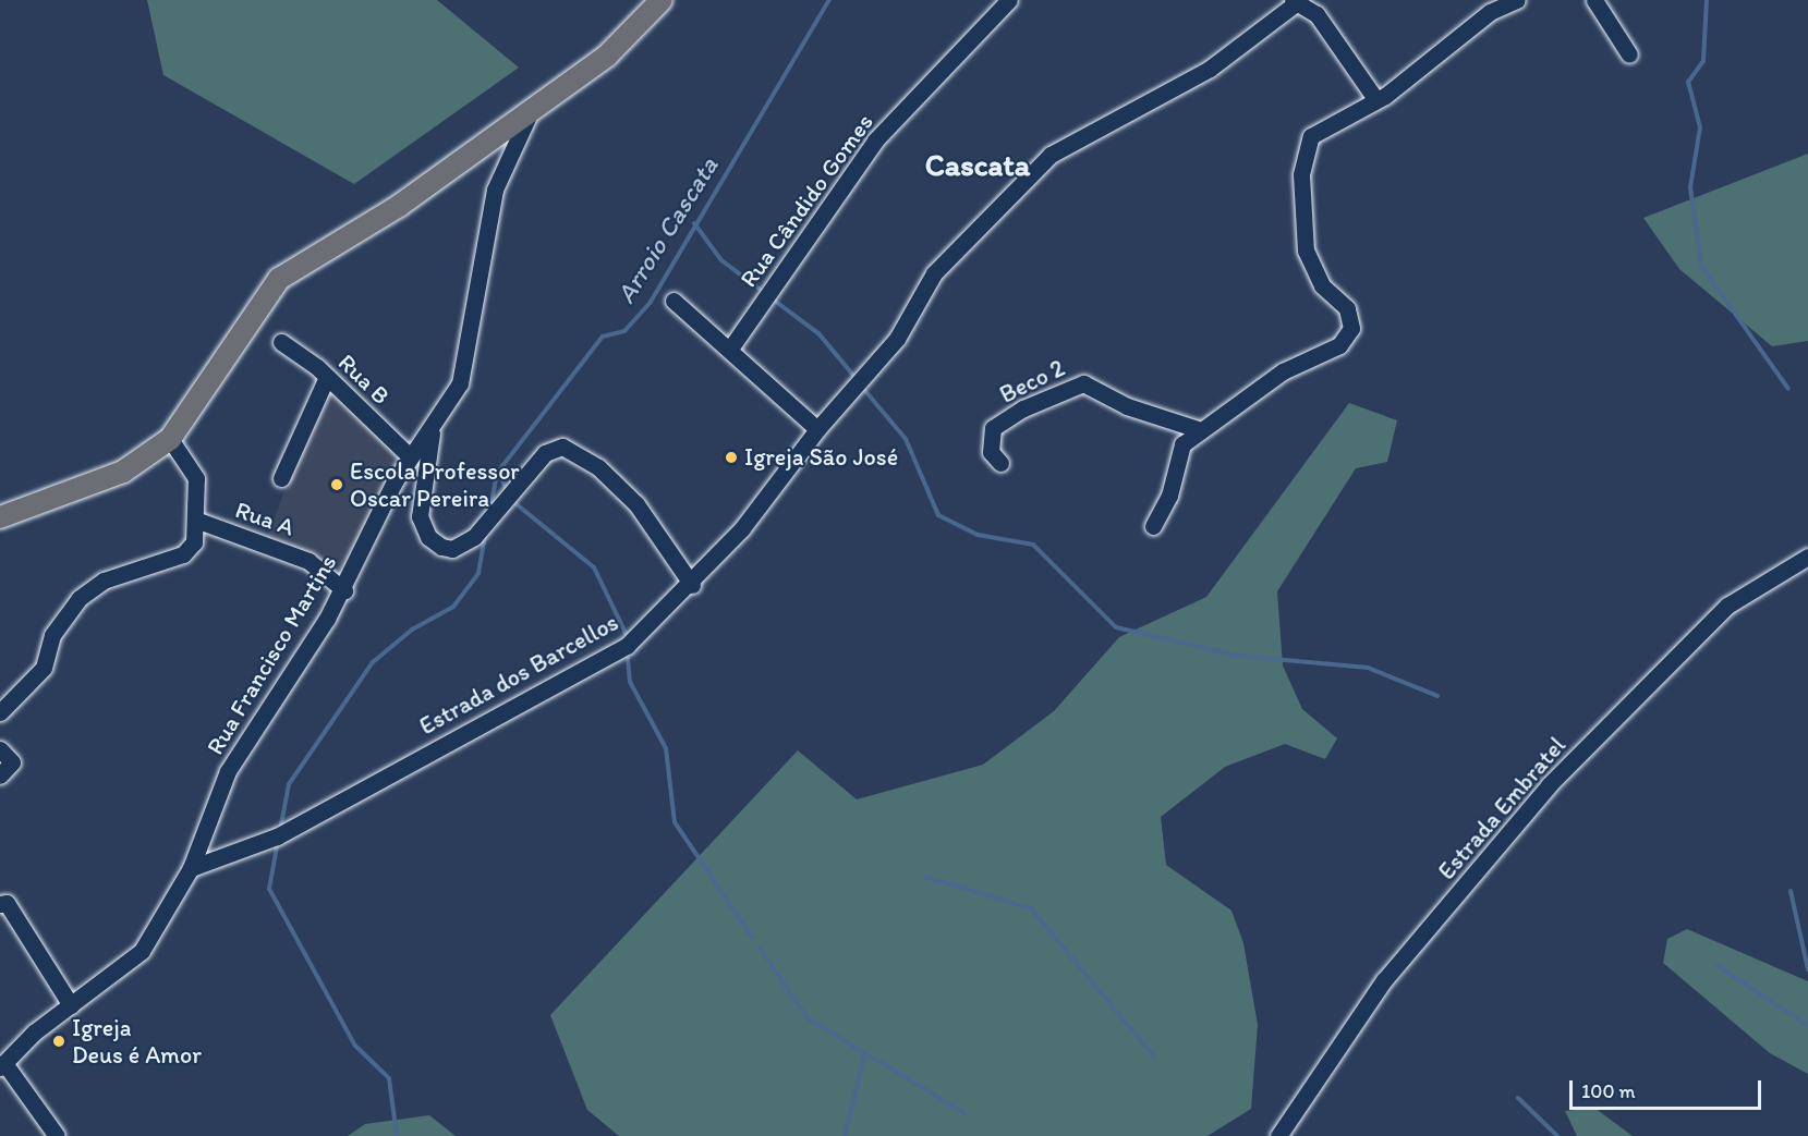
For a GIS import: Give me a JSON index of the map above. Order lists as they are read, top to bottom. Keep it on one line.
{"streets":{"street":["Rua Cândido Gomes","Rua B","Beco 2","Rua A","Rua Francisco Martins","Estrada dos Barcellos","Estrada Embratel"]},"crossings":[["Rua B","Rua Francisco Martins"],["Rua A","Rua Francisco Martins"],["Rua Francisco Martins","Estrada dos Barcellos"]],"districts":["Cascata"],"water":["Arroio Cascata"],"places":["Igreja São José","Escola Professor Oscar Pereira","Igreja Deus é Amor"],"scale_bar":"100 m"}
